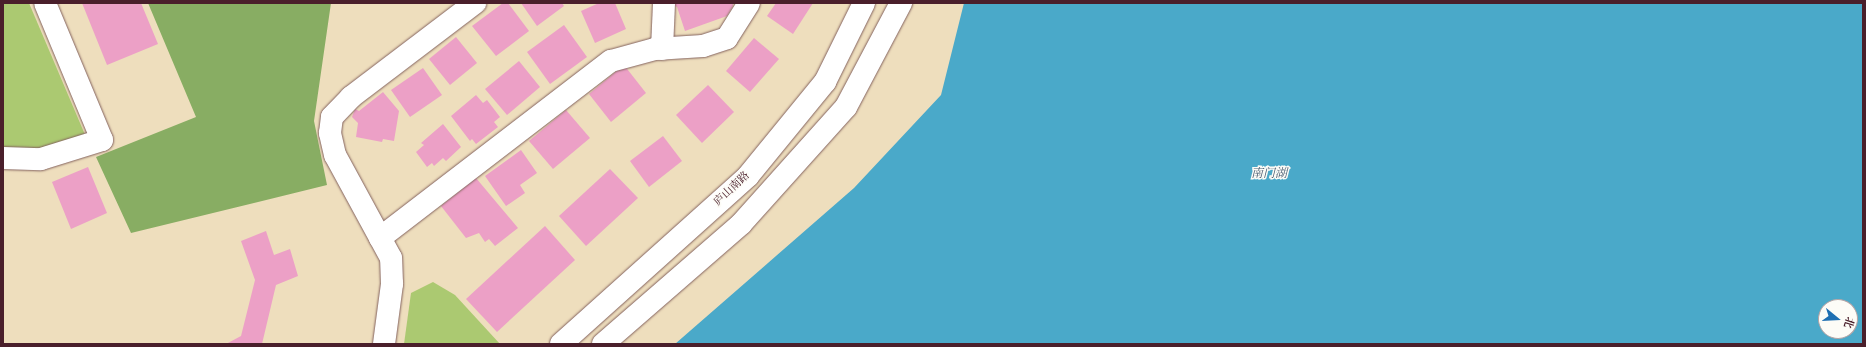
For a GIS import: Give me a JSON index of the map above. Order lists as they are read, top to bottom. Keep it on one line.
{"streets":{"street":["庐山南路"]},"water":["南门湖"],"north":"right"}
